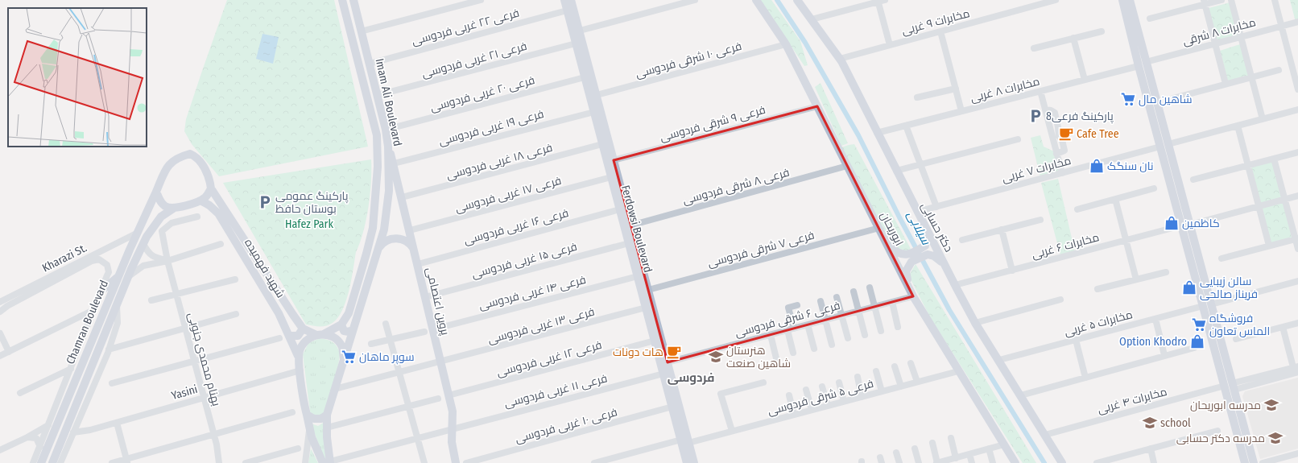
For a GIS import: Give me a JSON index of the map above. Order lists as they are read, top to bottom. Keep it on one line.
{"streets":{"main road":["Imam Ali Boulevard","دکتر حسابی","Ferdowsi Boulevard","ابوریحان","شهید فهمیده","پروین اعتصامی","Chamran Boulevard"],"street":["مخابرات ۹ غربی","فرعی ۲۲ غربی فردوسی","مخابرات ۸ شرقی","فرعی ۲۱ غربی فردوسی","فرعی ۱۰ شرقی فردوسی","مخابرات ۸ غربی","فرعی ۲۰ غربی فردوسی","فرعی ۹ شرقی فردوسی","فرعی ۱۹ غربی فردوسی","فرعی ۱۸ غربی فردوسی","مخابرات ۷ غربی","فرعی ۸ شرقی فردوسی","فرعی ۱۷ غربی فردوسی","فرعی ۱۶ غربی فردوسی","مخابرات ۶ غربی","فرعی ۷ شرقی فردوسی","Kharazi St.","فرعی ۱۵ غربی فردوسی","فرعی ۱۴ غربی فردوسی","فرعی ۶ شرقی فردوسی","مخابرات ۵ غربی","فرعی ۱۳ غربی فردوسی","فرعی ۱۲ غربی فردوسی","بهنام محمدی جنوبی","فرعی ۱۱ غربی فردوسی","Yasini","فرعی ۵ شرقی فردوسی","مخابرات ۴ غربی","فرعی ۱۰ غربی فردوسی"]},"crossings":[["مخابرات ۹ غربی","دکتر حسابی"],["فرعی ۲۲ غربی فردوسی","Imam Ali Boulevard"],["فرعی ۲۲ غربی فردوسی","Ferdowsi Boulevard"],["فرعی ۲۱ غربی فردوسی","Imam Ali Boulevard"],["فرعی ۲۱ غربی فردوسی","Ferdowsi Boulevard"],["فرعی ۱۰ شرقی فردوسی","Ferdowsi Boulevard"],["فرعی ۱۰ شرقی فردوسی","ابوریحان"],["مخابرات ۸ غربی","دکتر حسابی"],["فرعی ۲۰ غربی فردوسی","Imam Ali Boulevard"],["فرعی ۲۰ غربی فردوسی","Ferdowsi Boulevard"],["Imam Ali Boulevard","شهید فهمیده"],["Imam Ali Boulevard","پروین اعتصامی"],["Imam Ali Boulevard","فرعی ۱۳ غربی فردوسی"],["Imam Ali Boulevard","فرعی ۱۱ غربی فردوسی"],["فرعی ۹ شرقی فردوسی","Ferdowsi Boulevard"],["فرعی ۹ شرقی فردوسی","ابوریحان"],["فرعی ۱۹ غربی فردوسی","Ferdowsi Boulevard"],["فرعی ۱۹ غربی فردوسی","پروین اعتصامی"],["فرعی ۱۸ غربی فردوسی","Ferdowsi Boulevard"],["فرعی ۱۸ غربی فردوسی","پروین اعتصامی"],["مخابرات ۷ غربی","دکتر حسابی"],["فرعی ۸ شرقی فردوسی","Ferdowsi Boulevard"],["فرعی ۸ شرقی فردوسی","ابوریحان"],["فرعی ۱۷ غربی فردوسی","Ferdowsi Boulevard"],["فرعی ۱۷ غربی فردوسی","پروین اعتصامی"],["فرعی ۱۶ غربی فردوسی","Ferdowsi Boulevard"],["فرعی ۱۶ غربی فردوسی","پروین اعتصامی"],["دکتر حسابی","مخابرات ۶ غربی"],["دکتر حسابی","مخابرات ۵ غربی"],["دکتر حسابی","مخابرات ۴ غربی"],["Ferdowsi Boulevard","فرعی ۷ شرقی فردوسی"],["Ferdowsi Boulevard","فرعی ۱۵ غربی فردوسی"],["Ferdowsi Boulevard","فرعی ۱۴ غربی فردوسی"],["Ferdowsi Boulevard","فرعی ۶ شرقی فردوسی"],["Ferdowsi Boulevard","فرعی ۱۳ غربی فردوسی"],["Ferdowsi Boulevard","فرعی ۱۲ غربی فردوسی"],["Ferdowsi Boulevard","فرعی ۱۱ غربی فردوسی"],["Ferdowsi Boulevard","فرعی ۵ شرقی فردوسی"],["Ferdowsi Boulevard","فرعی ۱۰ غربی فردوسی"],["ابوریحان","فرعی ۷ شرقی فردوسی"],["ابوریحان","فرعی ۶ شرقی فردوسی"],["ابوریحان","فرعی ۵ شرقی فردوسی"],["Kharazi St.","Chamran Boulevard"],["فرعی ۱۵ غربی فردوسی","پروین اعتصامی"],["شهید فهمیده","Chamran Boulevard"],["شهید فهمیده","فرعی ۱۱ غربی فردوسی"],["شهید فهمیده","Yasini"],["فرعی ۱۴ غربی فردوسی","پروین اعتصامی"],["پروین اعتصامی","فرعی ۱۳ غربی فردوسی"],["پروین اعتصامی","فرعی ۱۲ غربی فردوسی"],["پروین اعتصامی","فرعی ۱۱ غربی فردوسی"],["بهنام محمدی جنوبی","Yasini"]],"districts":["فردوسی"],"water":["سیلابی"],"parks":["Hafez Park"],"places":{"supermarket":["شاهین مال","فروشگاه الماس تعاون","سوپر ماهان"],"parking":["پارکینگ فرعی8","پارکینگ عمومی بوستان حافظ"],"cafe":["Cafe Tree","هات دونات"],"shop":["نان سنگک","کاظمین","سالن زیبایی فریناز صالحی","Option Khodro"],"school or university":["هنرستان شاهین صنعت","مدرسه ابوریحان","school","مدرسه دکتر حسابی"]}}
